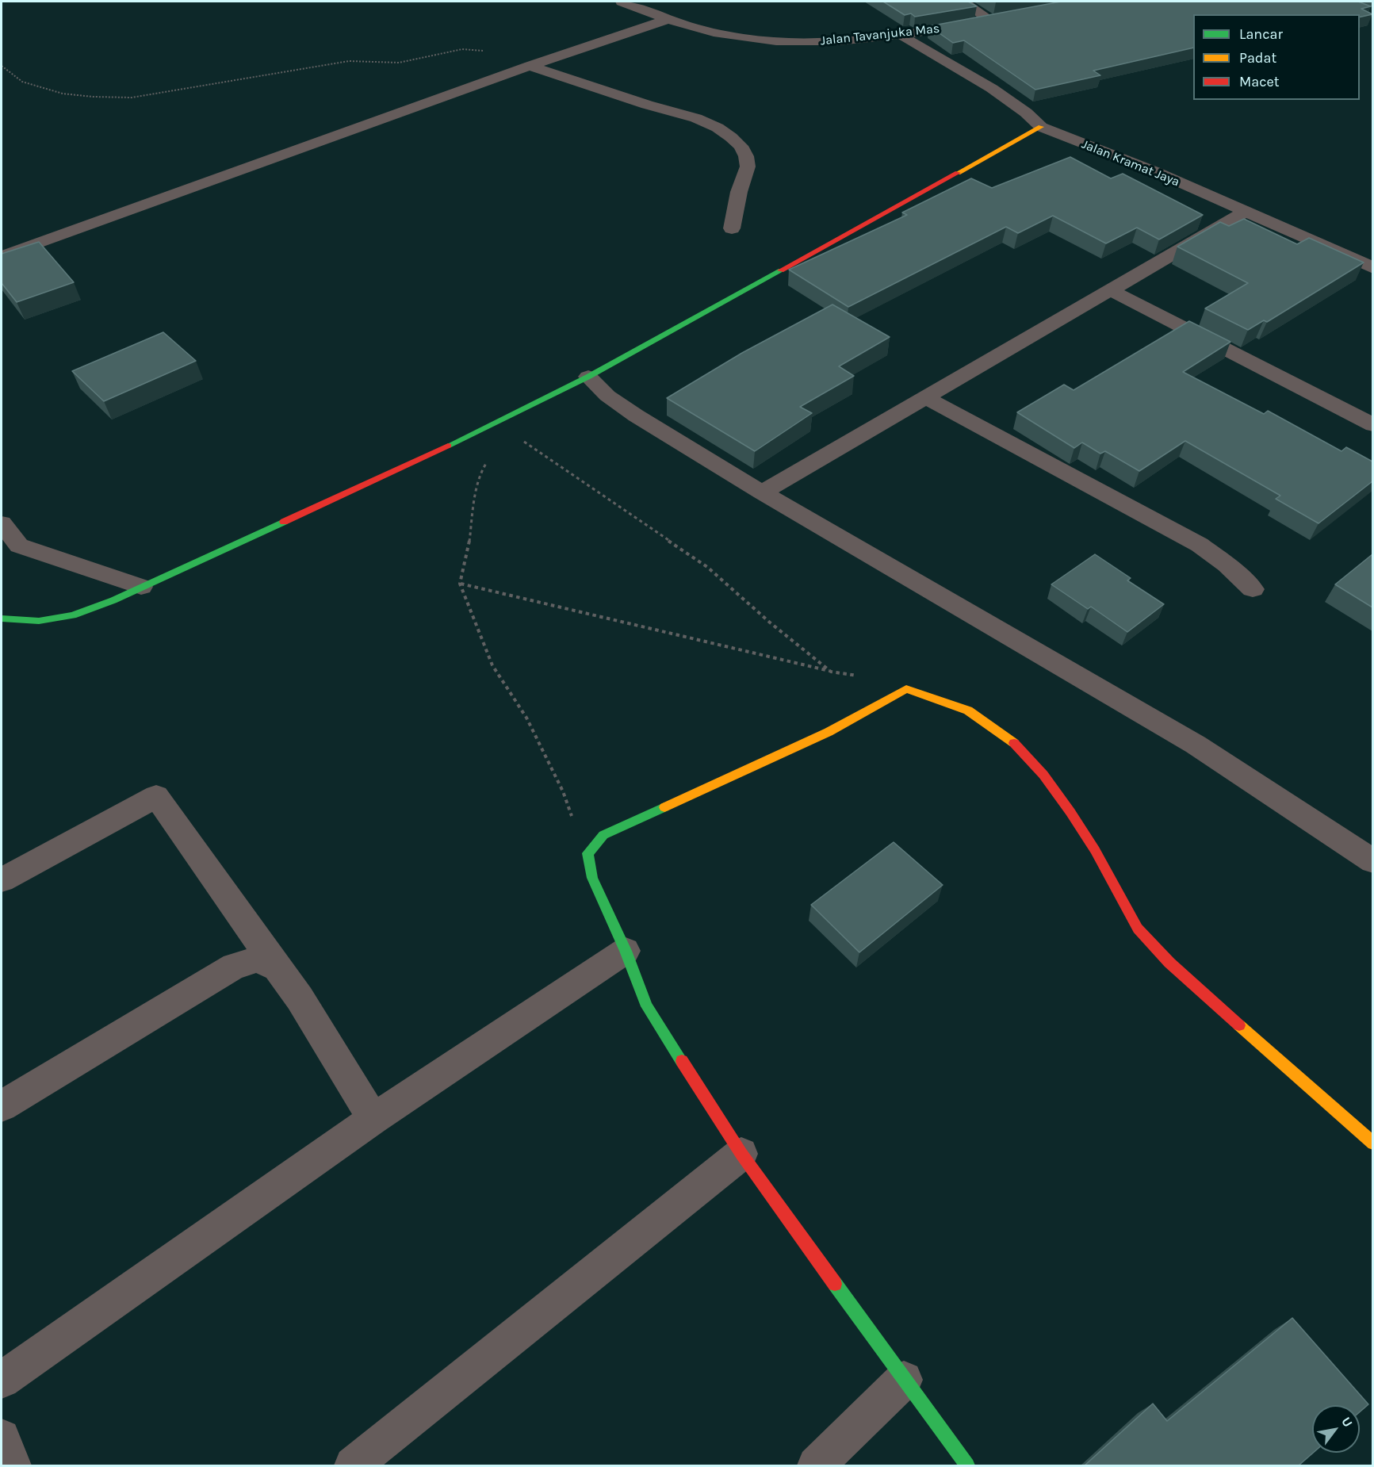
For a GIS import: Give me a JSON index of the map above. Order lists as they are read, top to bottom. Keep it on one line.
{"streets":{"street":["Jalan Tavanjuka Mas","Jalan Kramat Jaya"]},"crossings":[["Jalan Tavanjuka Mas","Jalan Kramat Jaya"]],"legend":["Lancar","Padat","Macet"],"north":"top right"}
